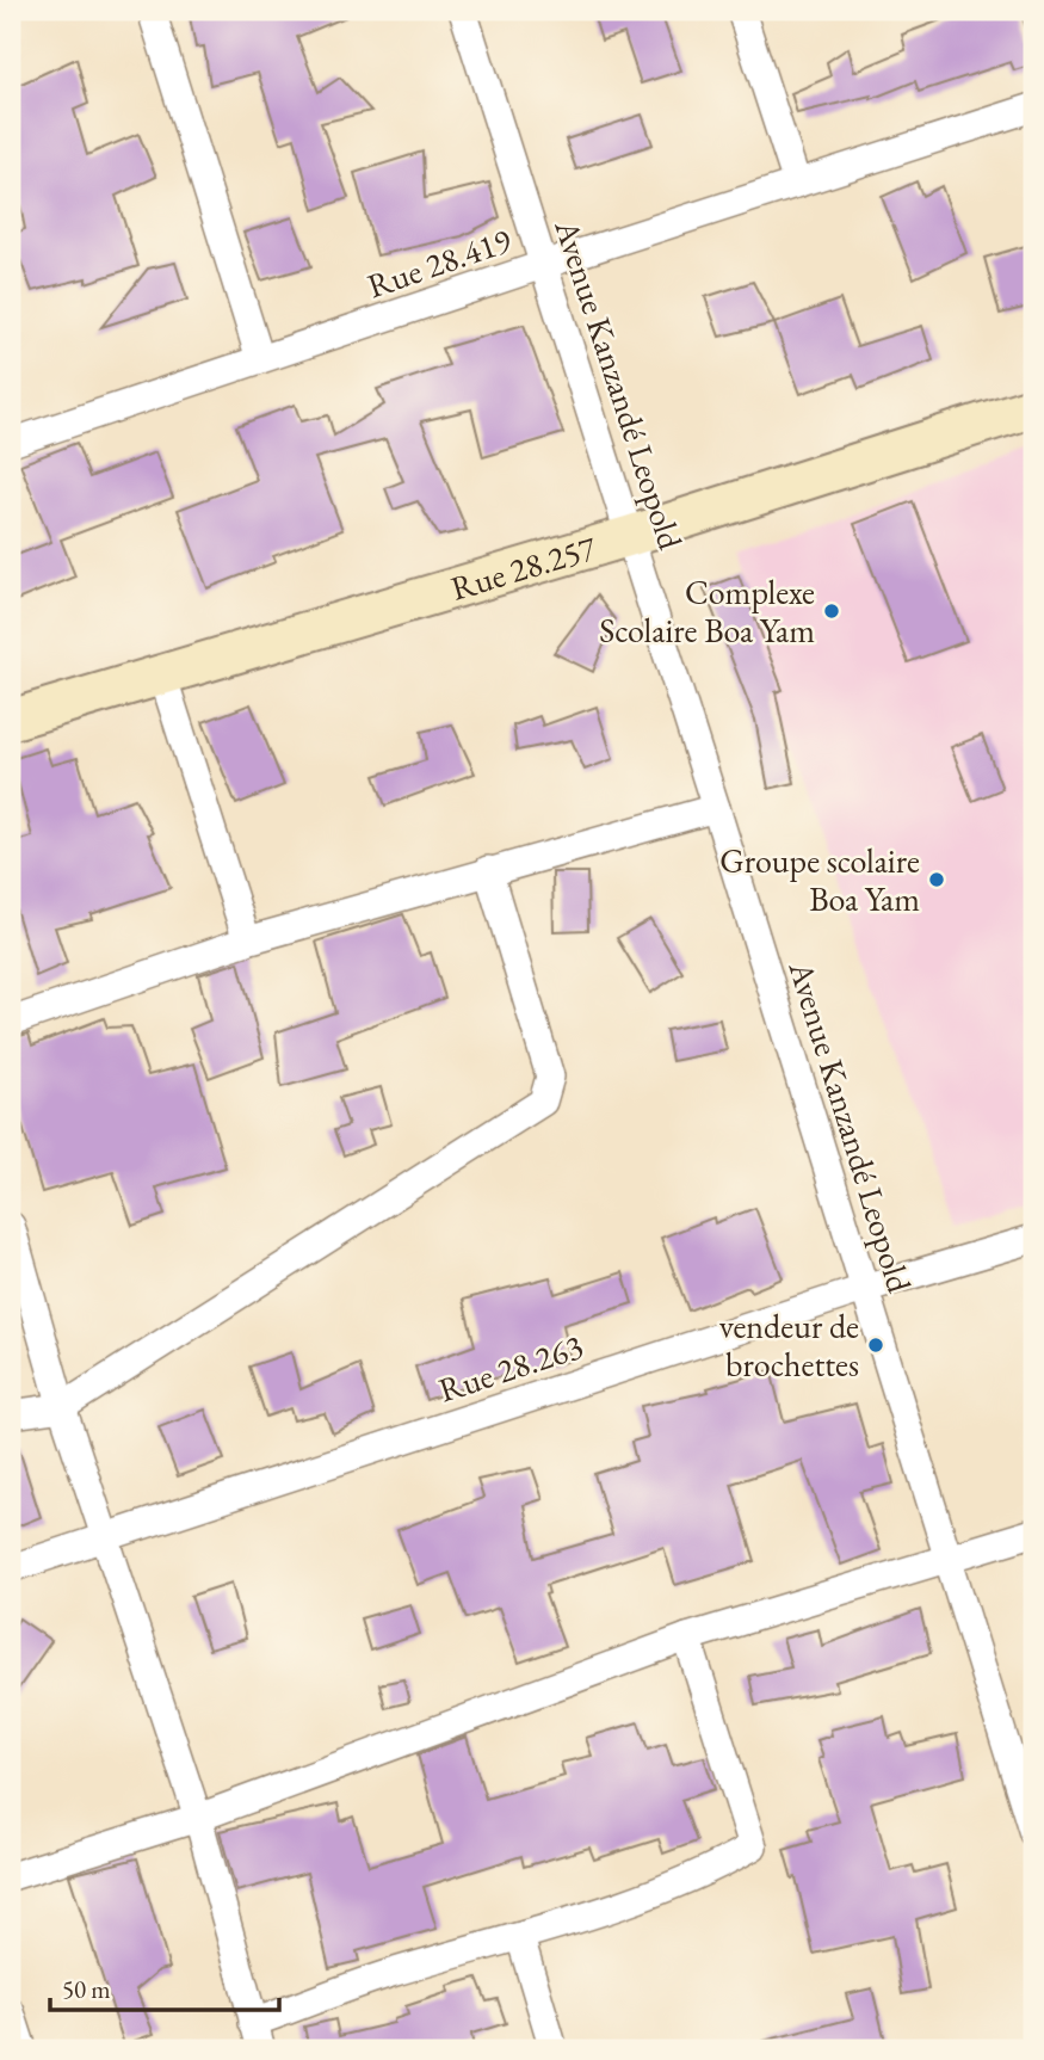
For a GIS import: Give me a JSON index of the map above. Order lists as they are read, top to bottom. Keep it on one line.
{"streets":{"street":["Rue 28.419","Avenue Kanzandé Leopold","Rue 28.257","Rue 28.263"]},"crossings":[["Rue 28.419","Avenue Kanzandé Leopold"],["Avenue Kanzandé Leopold","Rue 28.257"],["Avenue Kanzandé Leopold","Rue 28.263"]],"places":["Complexe Scolaire Boa Yam","Groupe scolaire Boa Yam","vendeur de brochettes"],"scale_bar":"50 m"}
